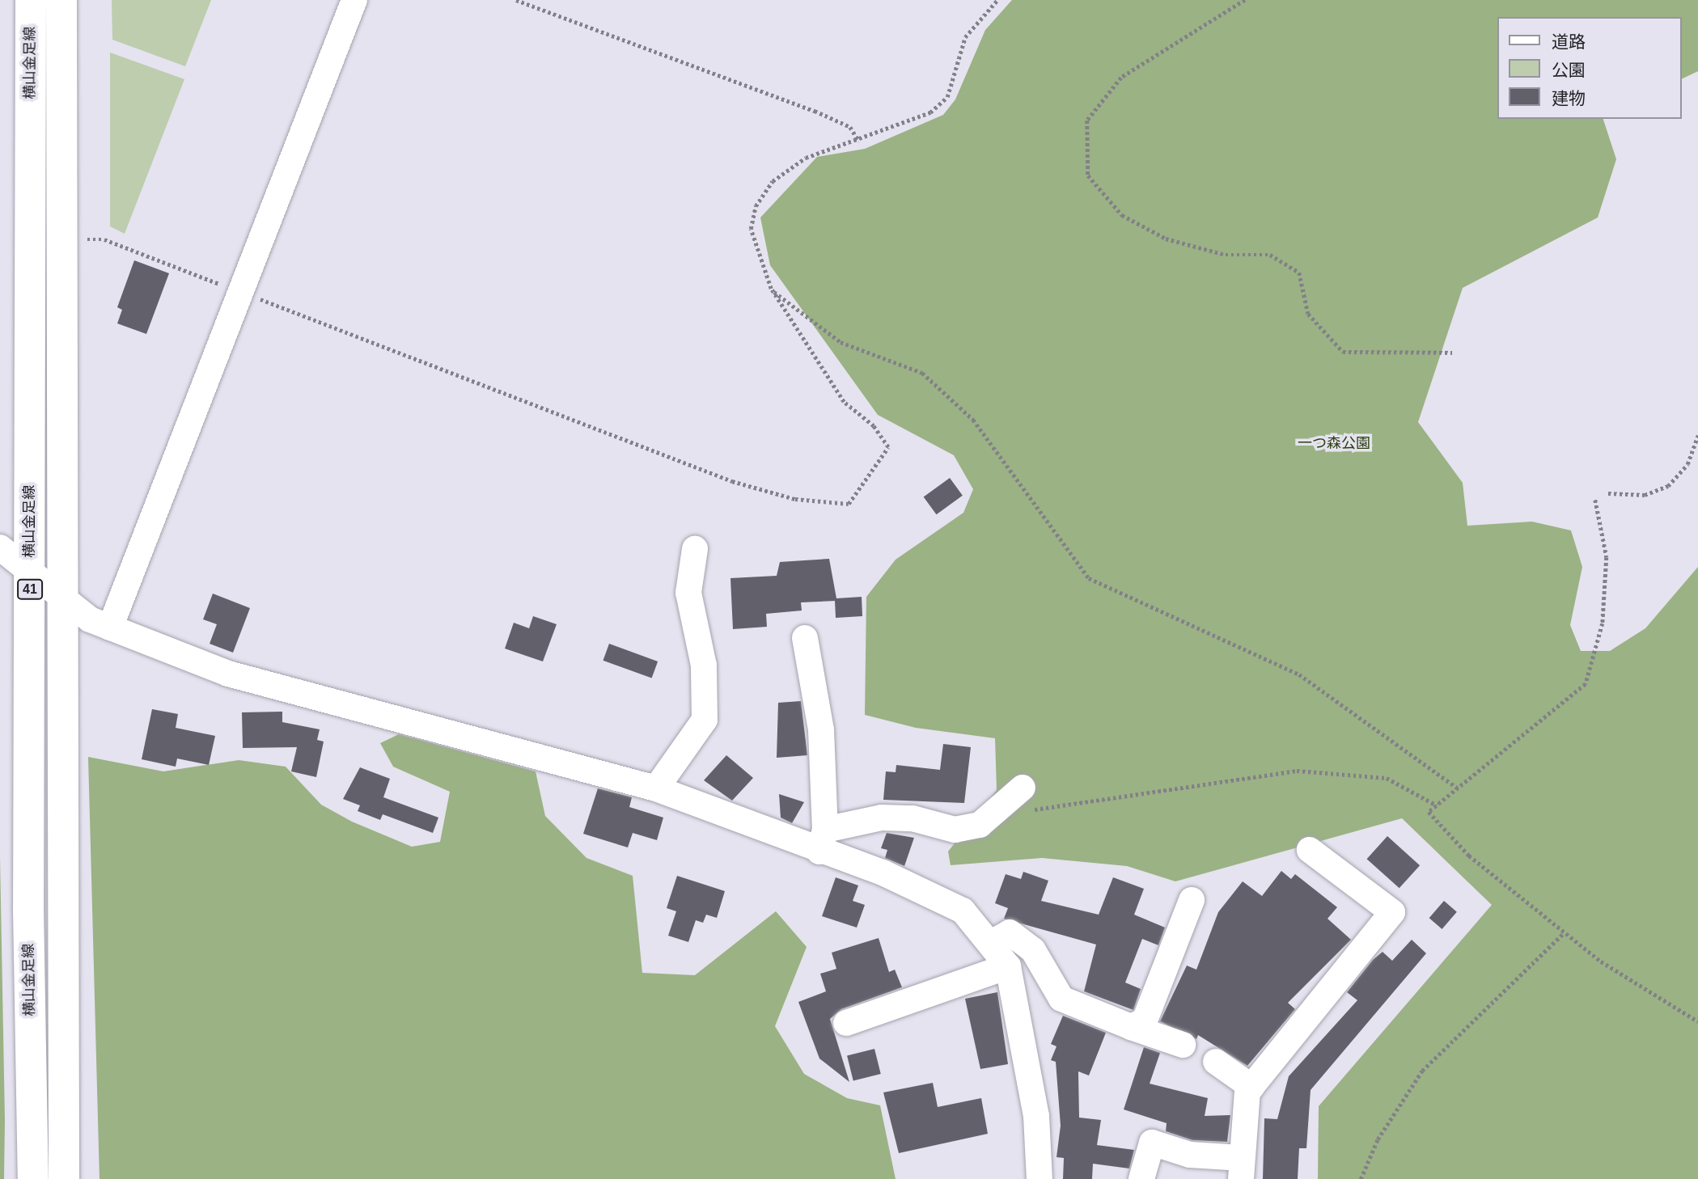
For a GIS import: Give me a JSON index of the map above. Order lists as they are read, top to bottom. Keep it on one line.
{"streets":{"main road":["横山金足線","41"]},"parks":["一つ森公園"],"legend":["道路","公園","建物"]}
